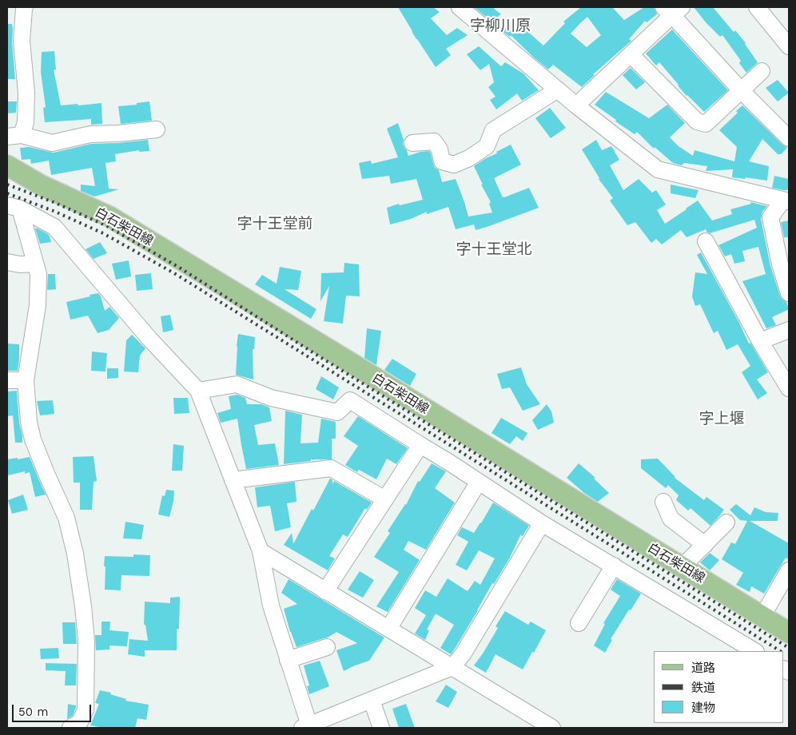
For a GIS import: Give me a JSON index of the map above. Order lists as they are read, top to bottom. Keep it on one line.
{"streets":{"main road":["白石柴田線"]},"districts":["字柳川原","字十王堂前","字十王堂北","字上堰"],"legend":["道路","鉄道","建物"],"scale_bar":"50 m"}
